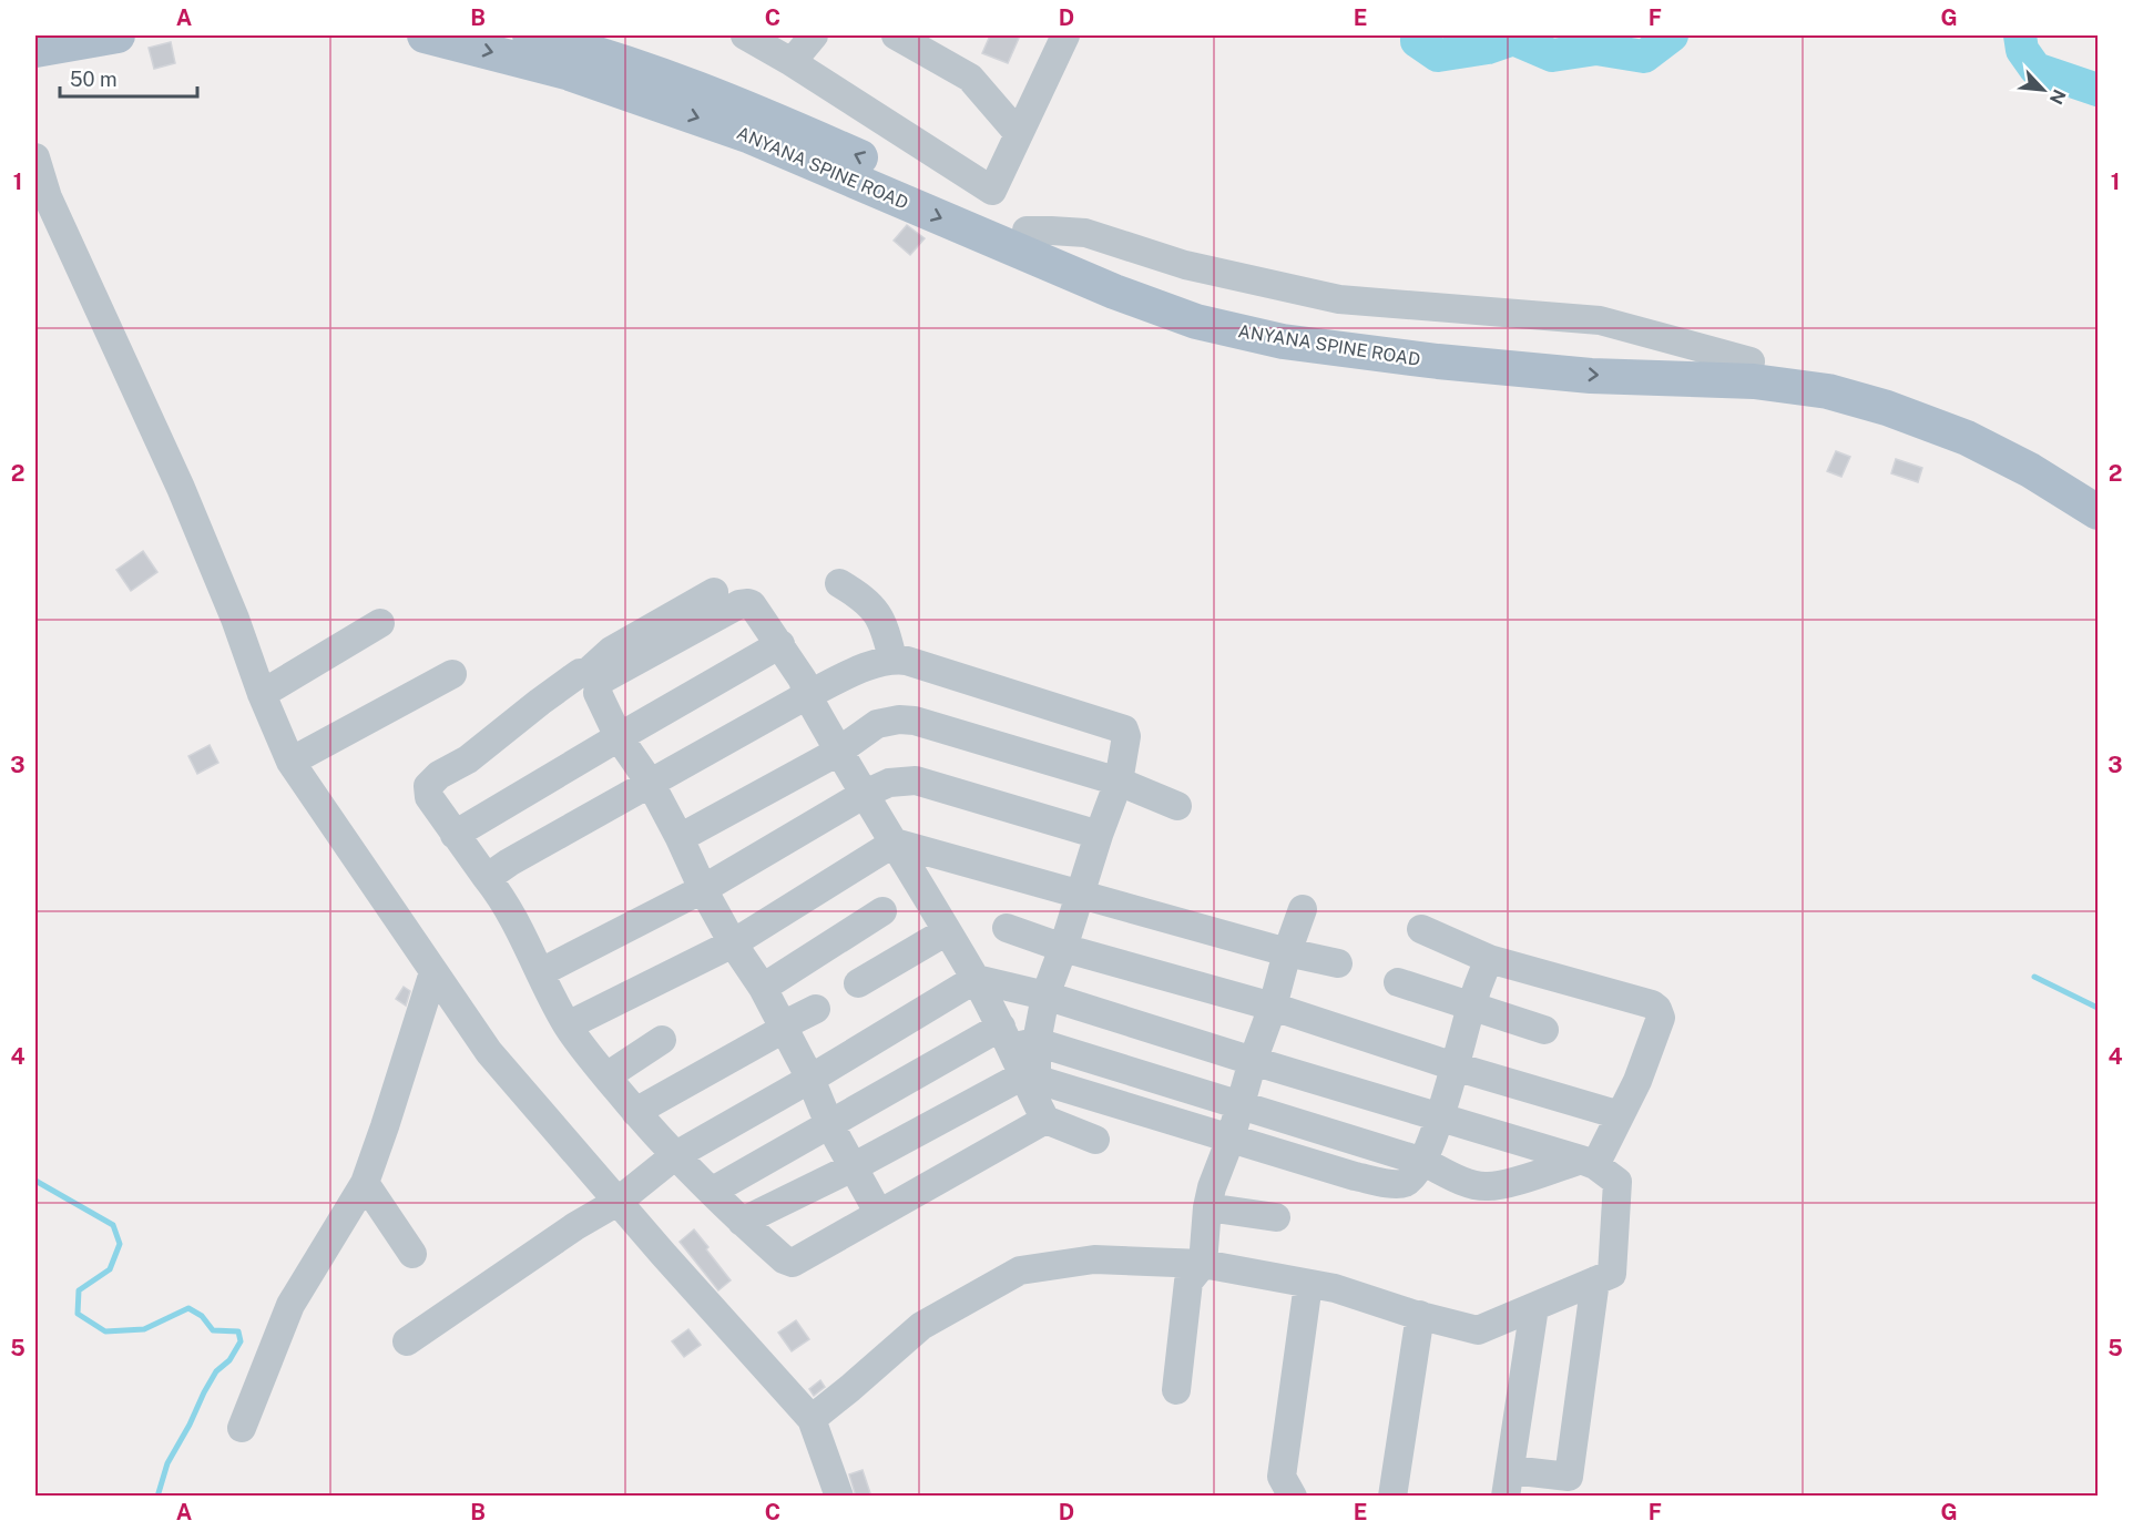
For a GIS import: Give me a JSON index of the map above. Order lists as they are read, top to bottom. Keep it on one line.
{"streets":{"main road":["ANYANA SPINE ROAD"]},"scale_bar":"50 m","north":"bottom right","grid":{"columns":["A","B","C","D","E","F","G"],"rows":["1","2","3","4","5"]}}
